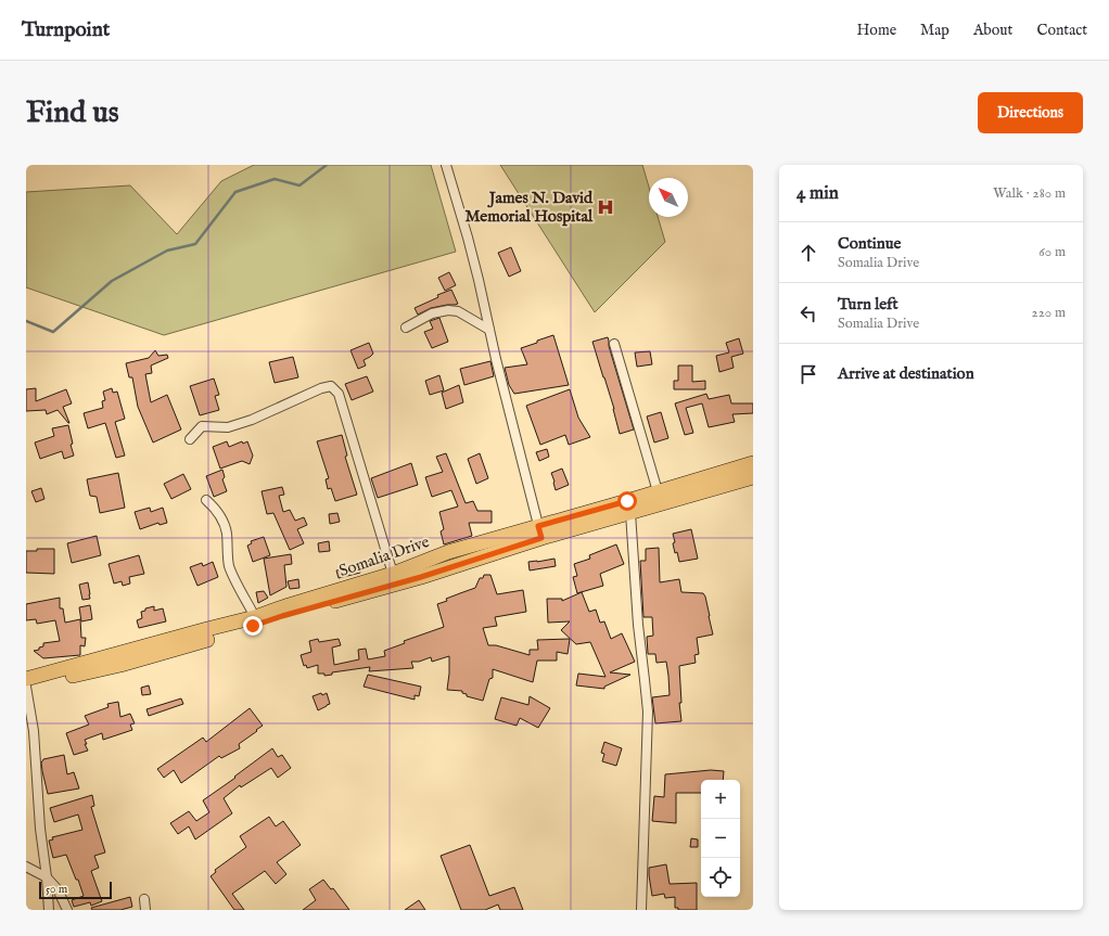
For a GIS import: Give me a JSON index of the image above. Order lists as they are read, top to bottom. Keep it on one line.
{"streets":{"main road":["Somalia Drive"]},"places":{"hospital":["James N. David Memorial Hospital"]},"scale_bar":"50 m","north":"top left","page":{"header":"Turnpoint","nav":["Home","Map","About","Contact"],"buttons":"Directions","title":"Find us","heading":["4 min","Walk · 280 m"],"list":[["Continue","Somalia Drive","60 m"],["Turn left","Somalia Drive","220 m"],"Arrive at destination"],"map_buttons":["+","−"],"scale":"50 m"}}
